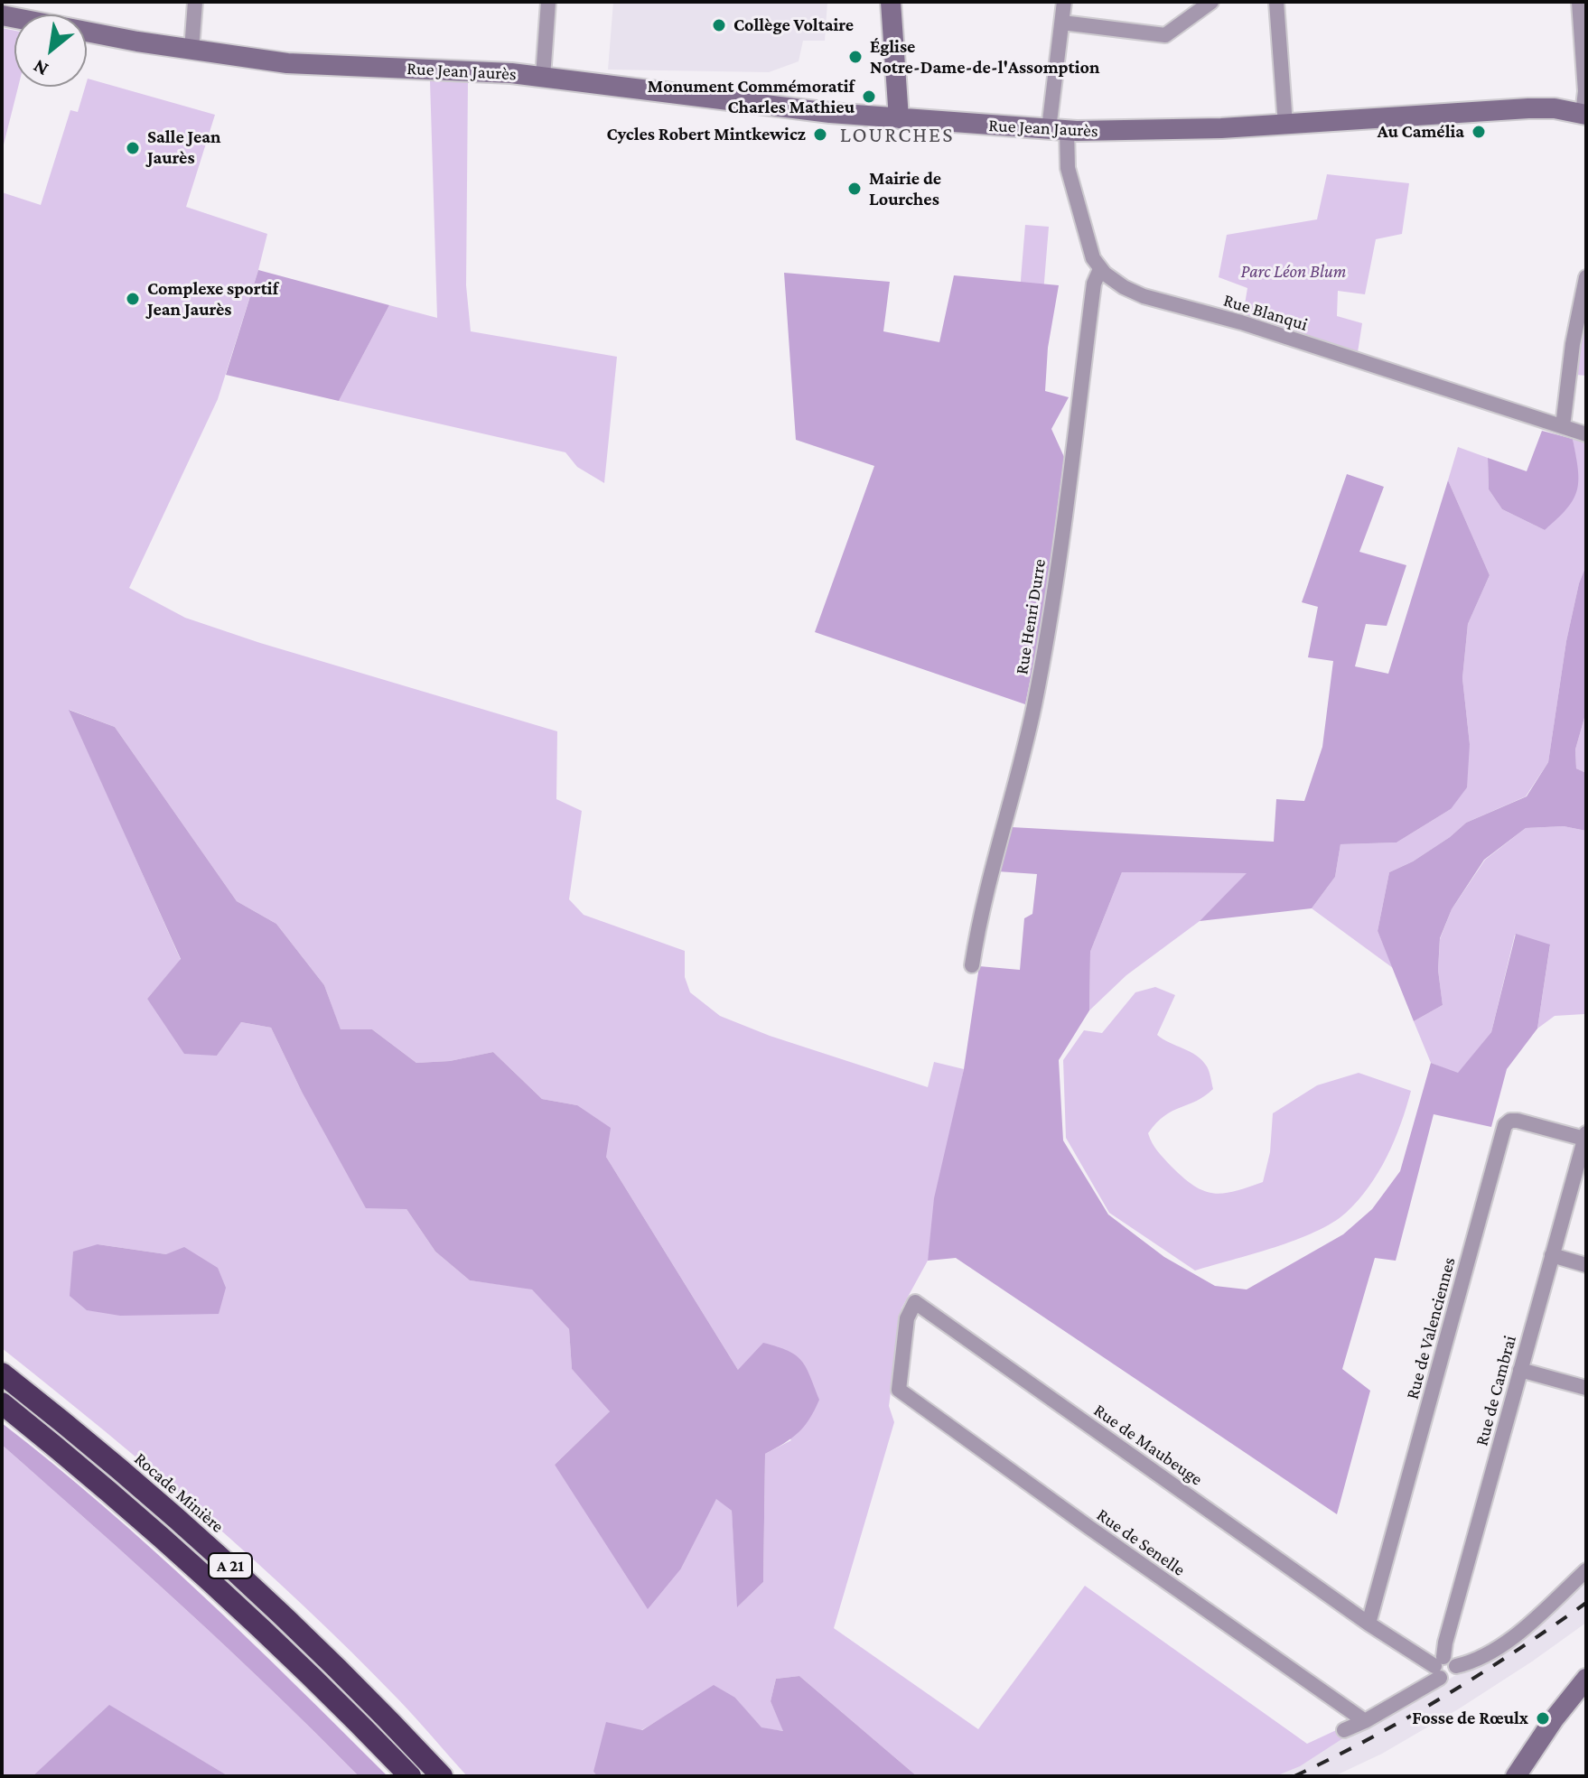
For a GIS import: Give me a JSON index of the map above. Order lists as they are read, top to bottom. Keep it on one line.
{"streets":{"highway":["Rocade Minière","A 21"],"street":["Rue Jean Jaurès","Rue Blanqui","Rue Henri Durre","Rue de Valenciennes","Rue de Cambrai","Rue de Maubeuge","Rue de Senelle"]},"crossings":[["Rue Blanqui","Rue Henri Durre"],["Rue de Valenciennes","Rue de Cambrai"],["Rue de Valenciennes","Rue de Maubeuge"],["Rue de Cambrai","Rue de Maubeuge"],["Rue de Maubeuge","Rue de Senelle"]],"districts":["LOURCHES"],"parks":["Parc Léon Blum"],"places":["Collège Voltaire","Église Notre-Dame-de-l'Assomption","Monument Commémoratif Charles Mathieu","Au Camélia","Cycles Robert Mintkewicz","Salle Jean Jaurès","Mairie de Lourches","Complexe sportif Jean Jaurès","Fosse de Rœulx"],"north":"bottom left"}
